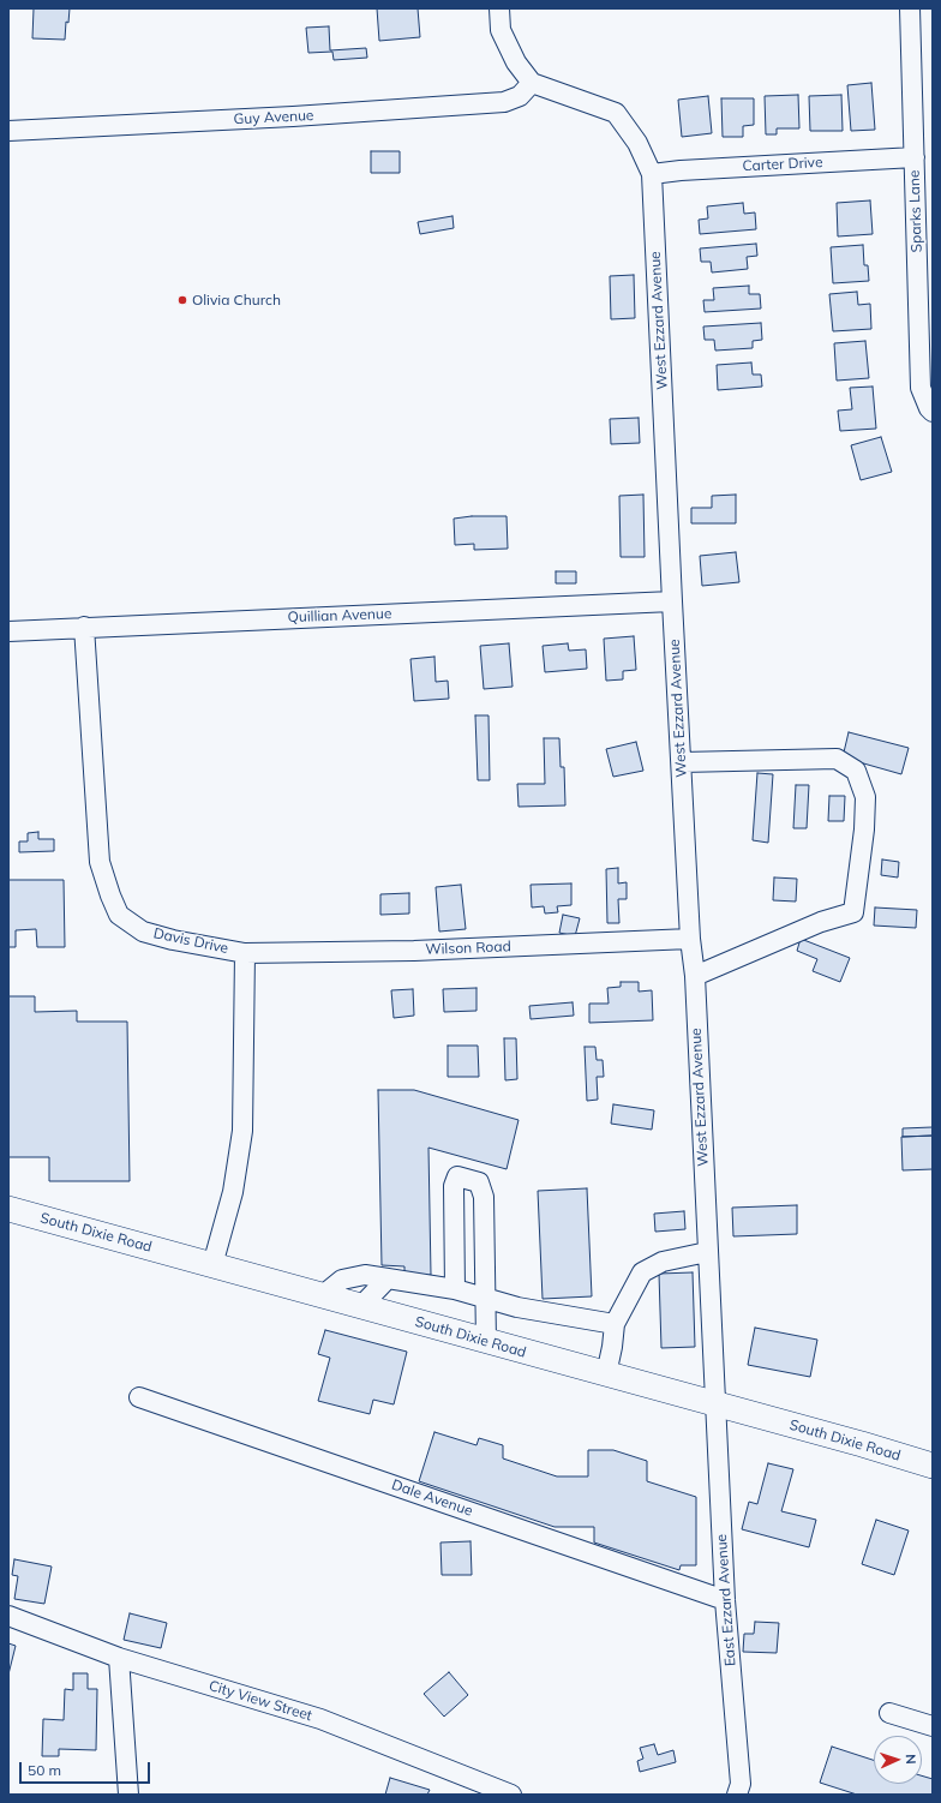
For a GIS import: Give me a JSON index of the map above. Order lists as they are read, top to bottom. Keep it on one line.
{"streets":{"main road":["South Dixie Road"],"street":["Guy Avenue","Carter Drive","Sparks Lane","West Ezzard Avenue","Quillian Avenue","Davis Drive","Wilson Road","Dale Avenue","East Ezzard Avenue","City View Street"]},"crossings":[["Guy Avenue","West Ezzard Avenue"],["Carter Drive","Sparks Lane"],["Carter Drive","West Ezzard Avenue"],["West Ezzard Avenue","Quillian Avenue"],["West Ezzard Avenue","Wilson Road"],["West Ezzard Avenue","South Dixie Road"],["West Ezzard Avenue","East Ezzard Avenue"],["Quillian Avenue","Davis Drive"],["Davis Drive","Wilson Road"],["Davis Drive","South Dixie Road"],["South Dixie Road","East Ezzard Avenue"],["Dale Avenue","East Ezzard Avenue"]],"places":["Olivia Church"],"scale_bar":"50 m","north":"right"}
